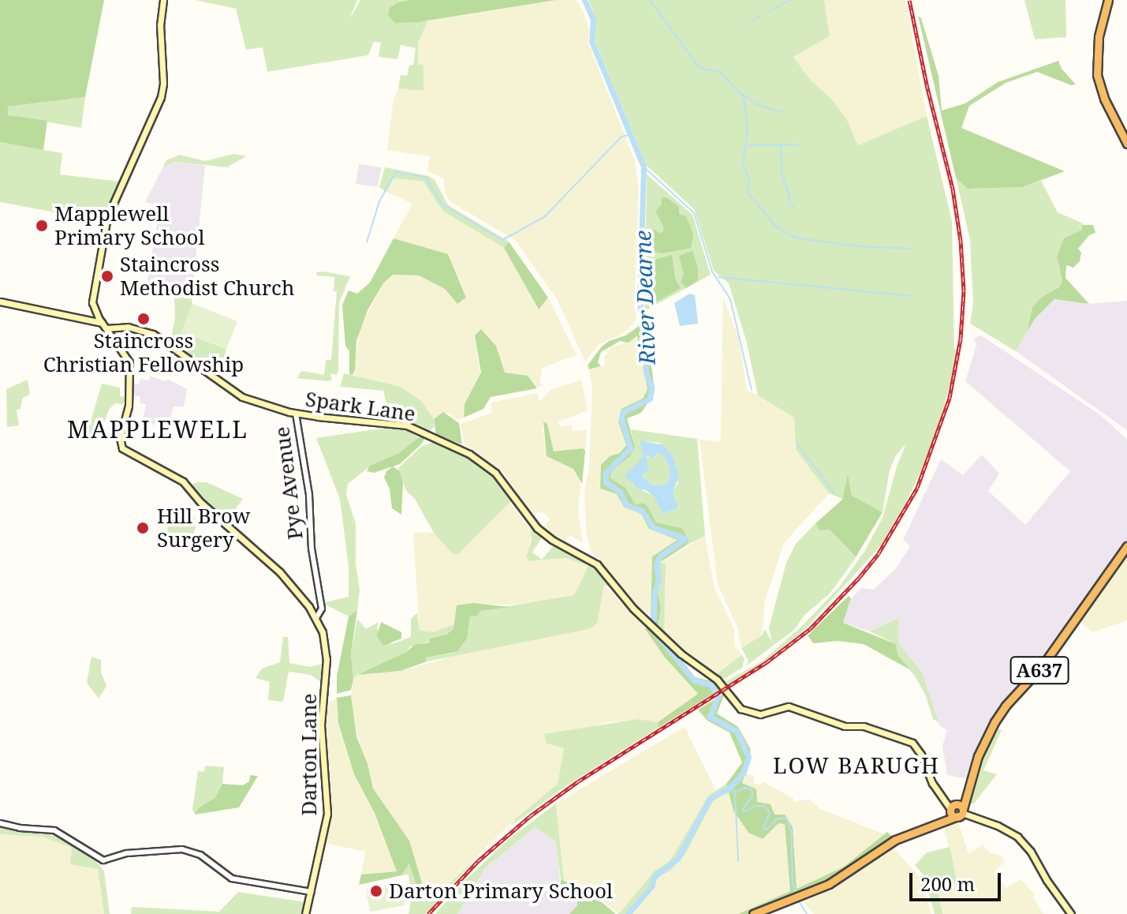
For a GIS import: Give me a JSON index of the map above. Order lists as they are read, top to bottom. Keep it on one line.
{"streets":{"highway":["A637"],"main road":["Spark Lane","Darton Lane"],"street":["Pye Avenue"]},"crossings":[["Spark Lane","Pye Avenue"],["Spark Lane","A637"],["Spark Lane","Darton Lane"],["Pye Avenue","Darton Lane"]],"districts":["MAPPLEWELL","LOW BARUGH"],"water":["River Dearne"],"places":["Mapplewell Primary School","Staincross Methodist Church","Staincross Christian Fellowship","Hill Brow Surgery","Darton Primary School"],"scale_bar":"200 m"}
